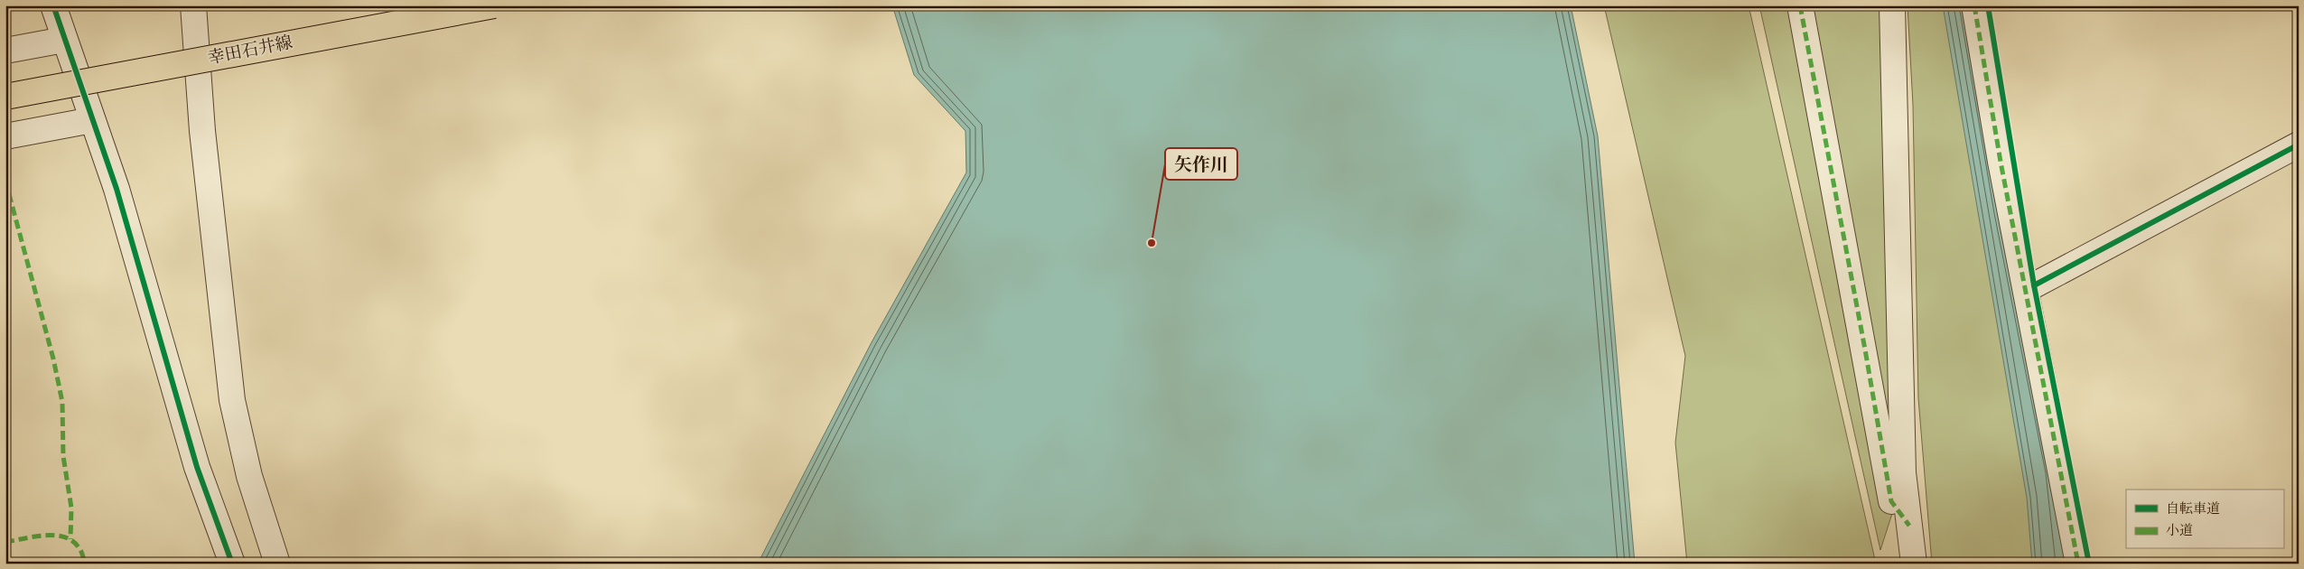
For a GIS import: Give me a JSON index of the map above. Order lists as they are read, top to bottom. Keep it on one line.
{"streets":{"main road":["幸田石井線"]},"places":["矢作川"],"legend":["自転車道","小道"]}
